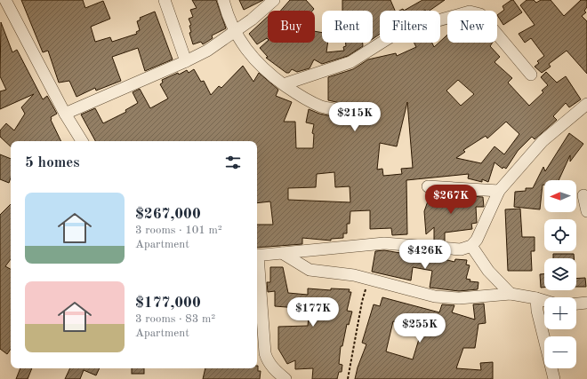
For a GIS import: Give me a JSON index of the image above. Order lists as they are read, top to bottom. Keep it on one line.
{"north":"left","page":{"chip":["Buy","Rent","Filters","New"],"price":["$215K","$267K","$426K","$177K","$255K"],"heading":"5 homes","map_buttons":["+","−"],"list":[{"name":"$267,000","note":"3 rooms · 101 m² · Apartment"},{"name":"$177,000","note":"3 rooms · 83 m² · Apartment"}]}}
